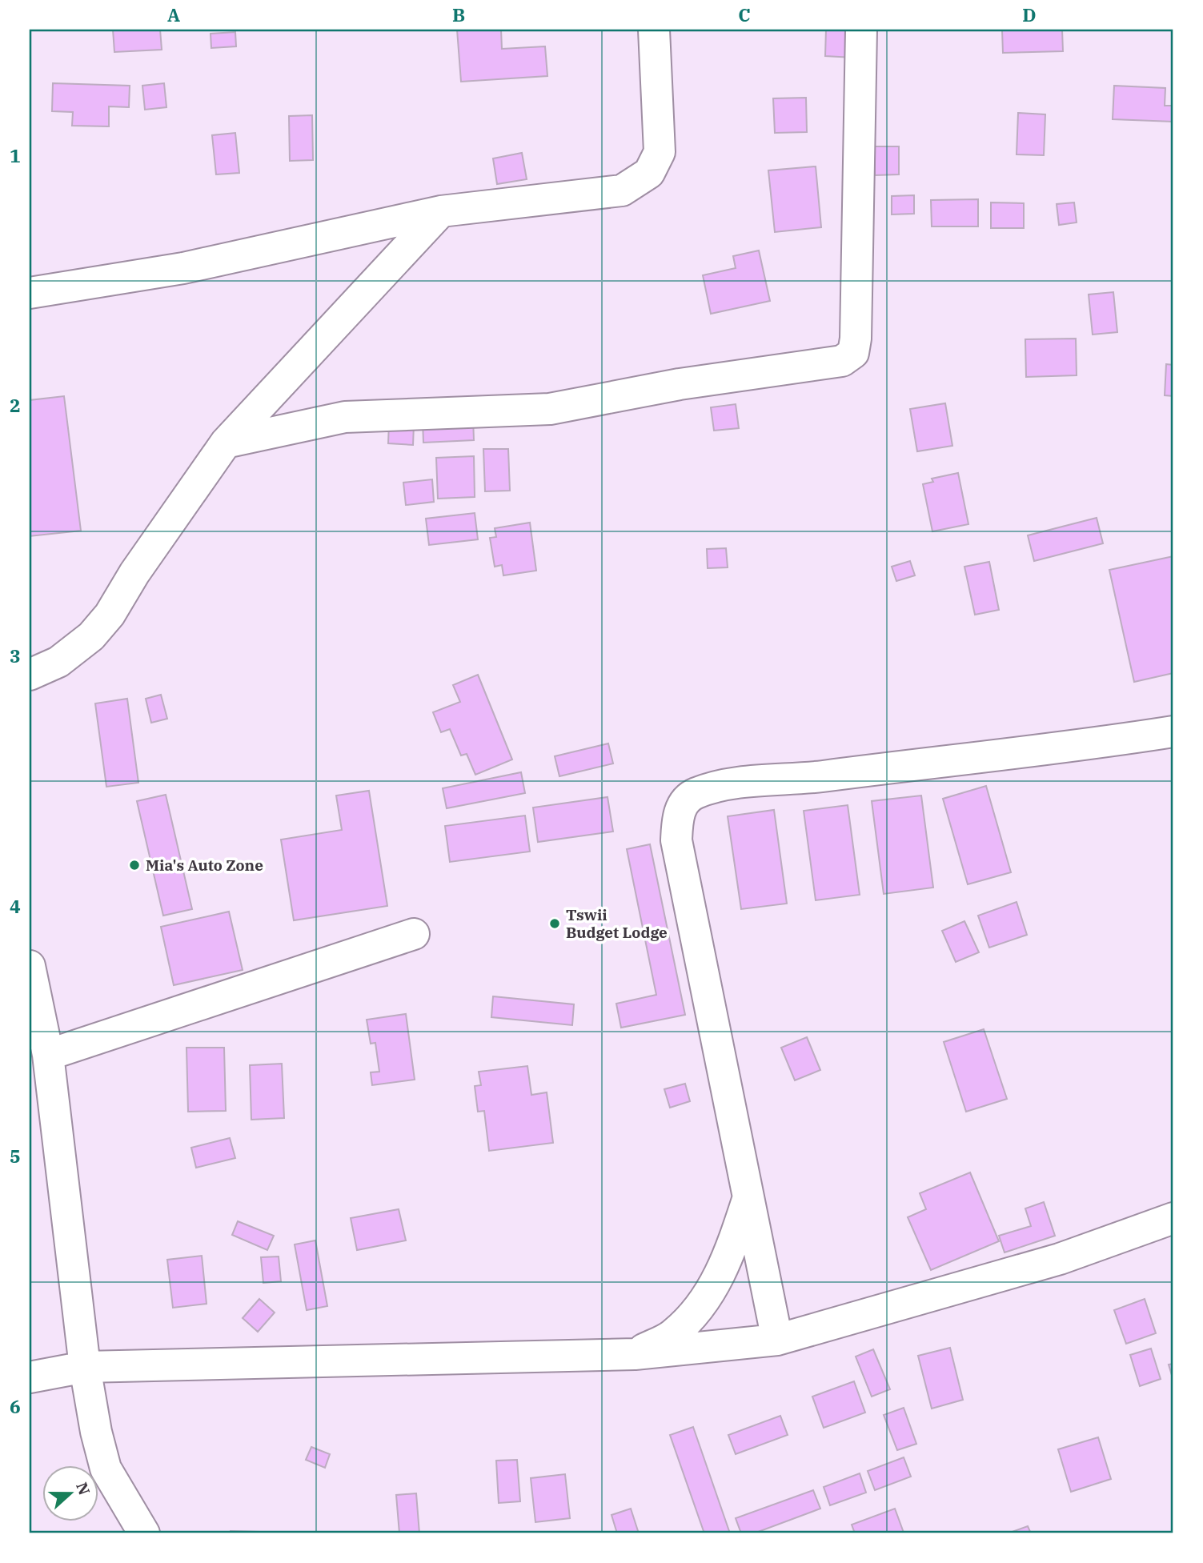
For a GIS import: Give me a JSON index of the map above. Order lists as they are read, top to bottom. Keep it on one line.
{"places":["Mia's Auto Zone","Tswii Budget Lodge"],"north":"right","grid":{"columns":["A","B","C","D"],"rows":["1","2","3","4","5","6"]}}
